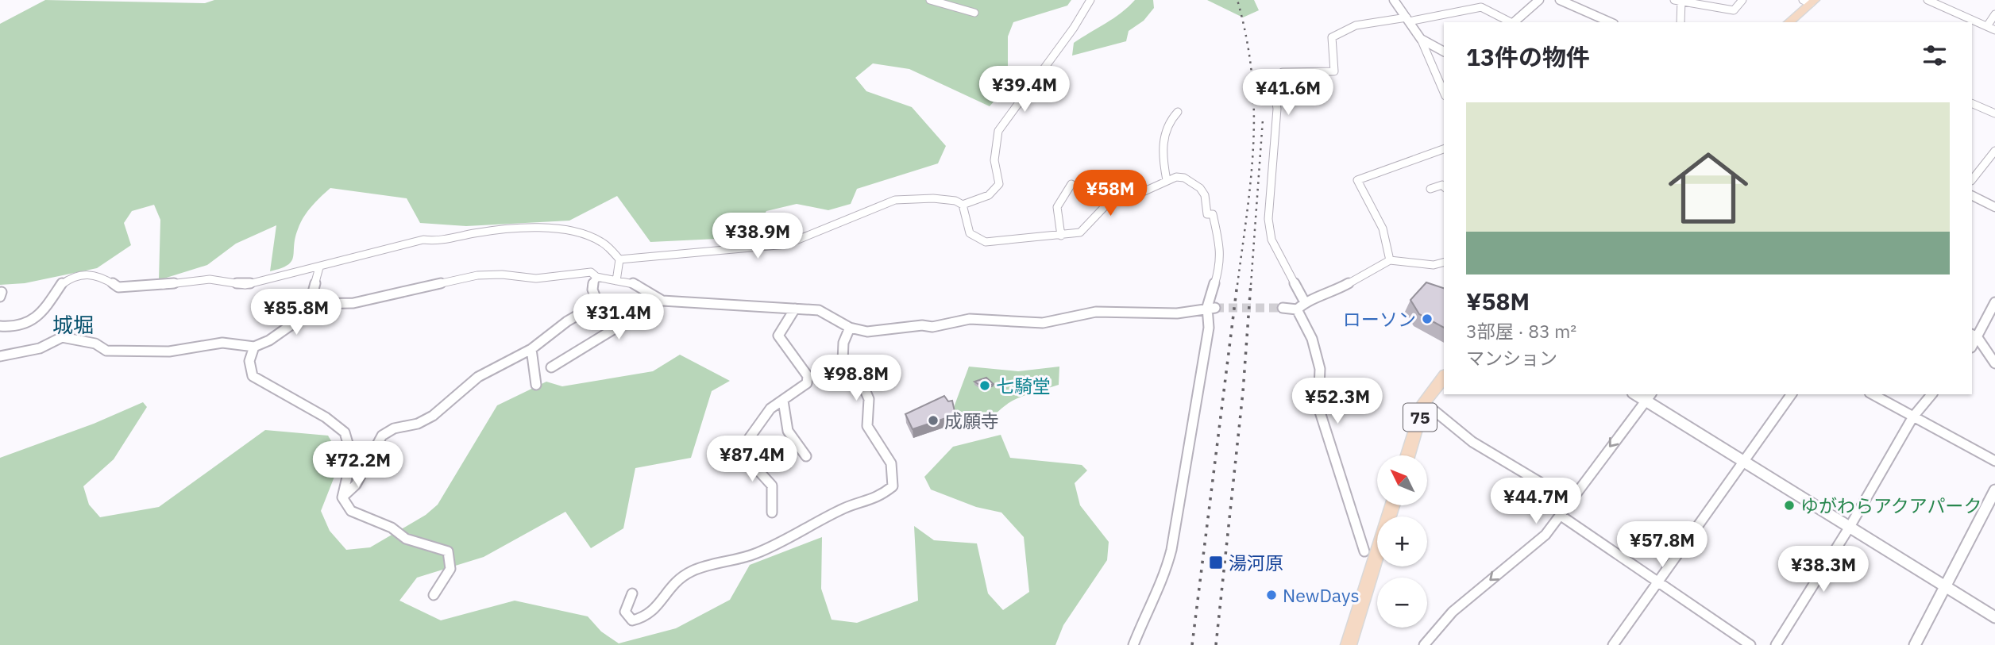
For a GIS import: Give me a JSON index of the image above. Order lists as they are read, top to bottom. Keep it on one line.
{"streets":{"main road":["75"]},"districts":["城堀"],"places":{"other":["ローソン","七騎堂","成願寺","ゆがわらアクアパーク","NewDays"],"transit":["湯河原"]},"north":"top left","page":{"heading":"13件の物件","price":["¥39.4M","¥41.6M","¥58M","¥38.9M","¥85.8M","¥31.4M","¥98.8M","¥52.3M","¥87.4M","¥72.2M","¥44.7M","¥57.8M","¥38.3M"],"list":[{"name":"¥58M","note":"3部屋 · 83 m² · マンション"}],"map_buttons":["+","−"]}}
